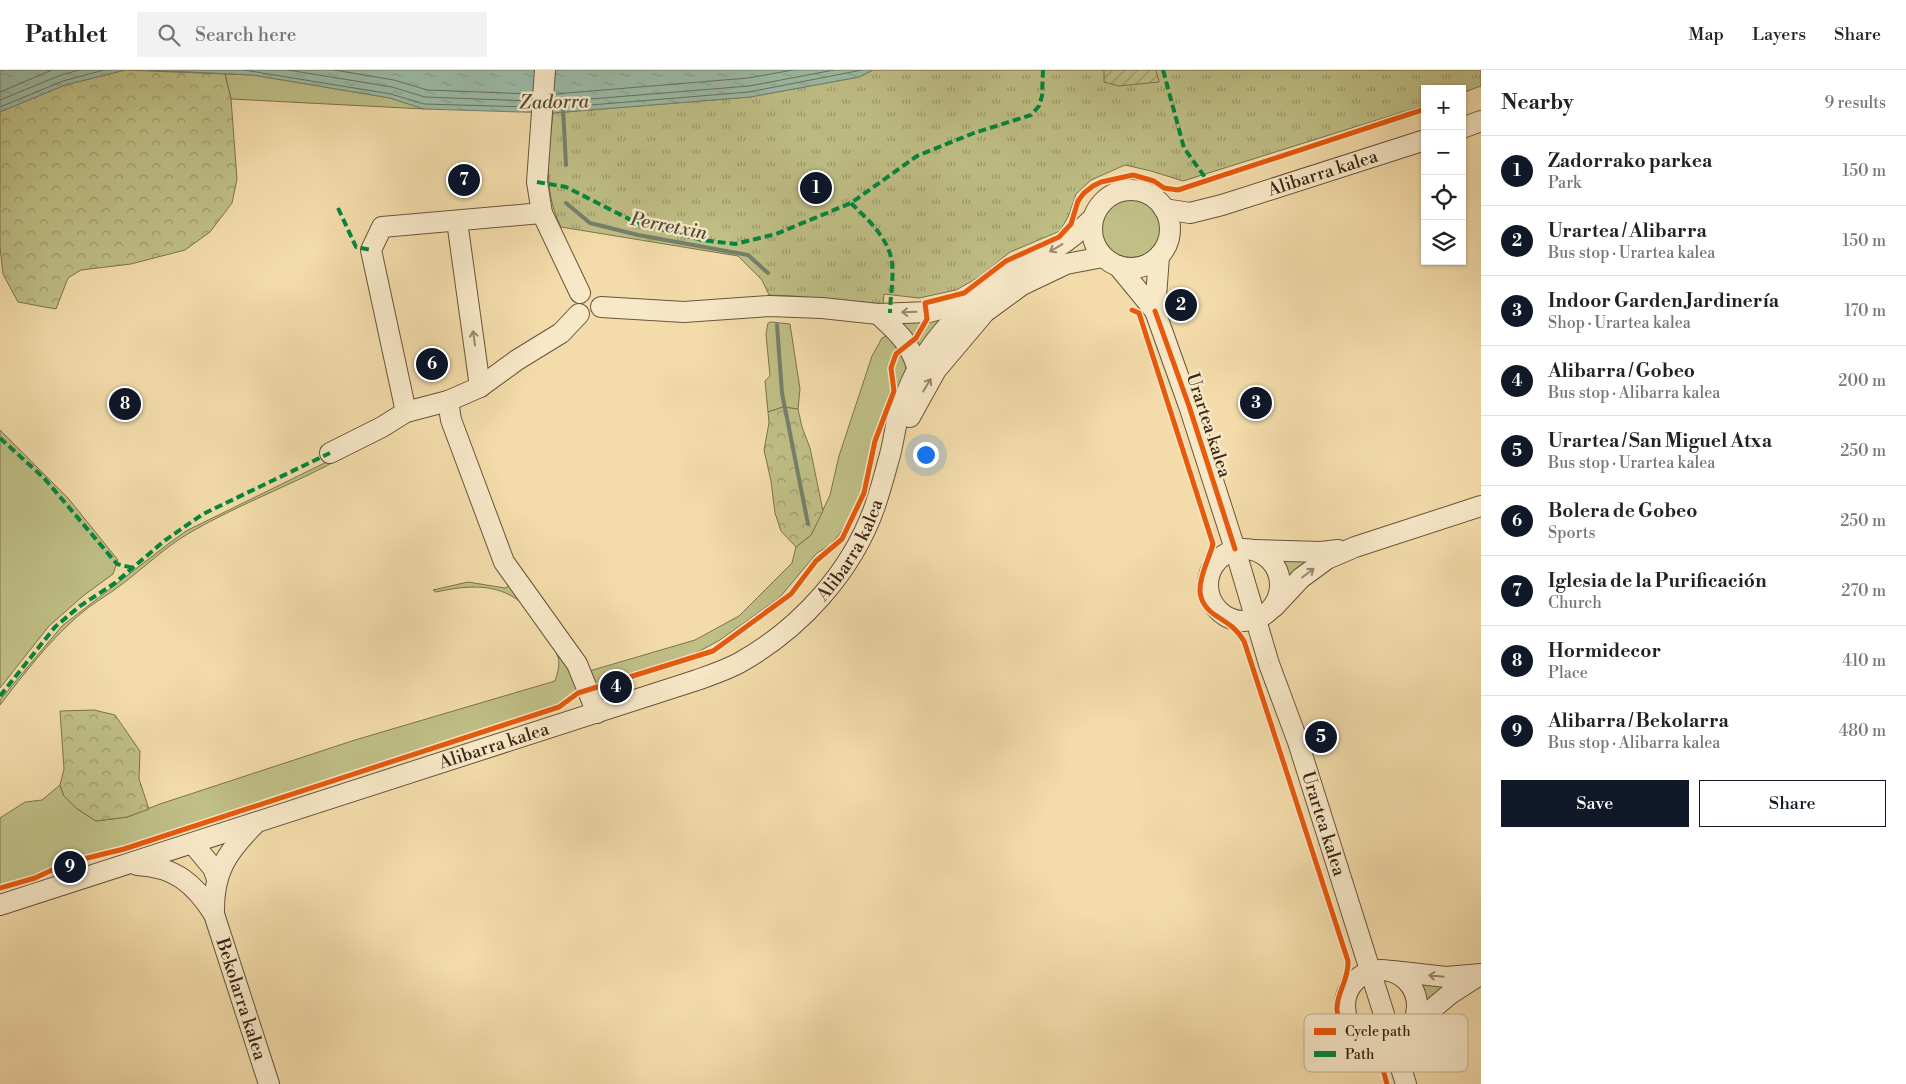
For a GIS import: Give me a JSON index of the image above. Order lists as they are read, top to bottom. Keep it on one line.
{"streets":{"street":["Alibarra kalea","Urartea kalea","Bekolarra kalea"]},"crossings":[["Alibarra kalea","Urartea kalea"],["Alibarra kalea","Bekolarra kalea"]],"water":["Zadorra","Perretxin"],"legend":["Cycle path","Path"],"page":{"header":"Pathlet","search":"Search here","nav":["Map","Layers","Share"],"heading":["Nearby","9 results"],"map_buttons":["+","−"],"list":[{"mark":"1","name":"Zadorrako parkea","note":"Park","value":"150 m"},{"mark":"2","name":"Urartea / Alibarra","note":"Bus stop · Urartea kalea","value":"150 m"},{"mark":"3","name":"Indoor Garden Jardinería","note":"Shop · Urartea kalea","value":"170 m"},{"mark":"4","name":"Alibarra / Gobeo","note":"Bus stop · Alibarra kalea","value":"200 m"},{"mark":"5","name":"Urartea / San Miguel Atxa","note":"Bus stop · Urartea kalea","value":"250 m"},{"mark":"6","name":"Bolera de Gobeo","note":"Sports","value":"250 m"},{"mark":"7","name":"Iglesia de la Purificación","note":"Church","value":"270 m"},{"mark":"8","name":"Hormidecor","note":"Place","value":"410 m"},{"mark":"9","name":"Alibarra / Bekolarra","note":"Bus stop · Alibarra kalea","value":"480 m"}],"pins":["7","1","2","6","3","8","4","5","9"],"buttons":["Save","Share"]}}
